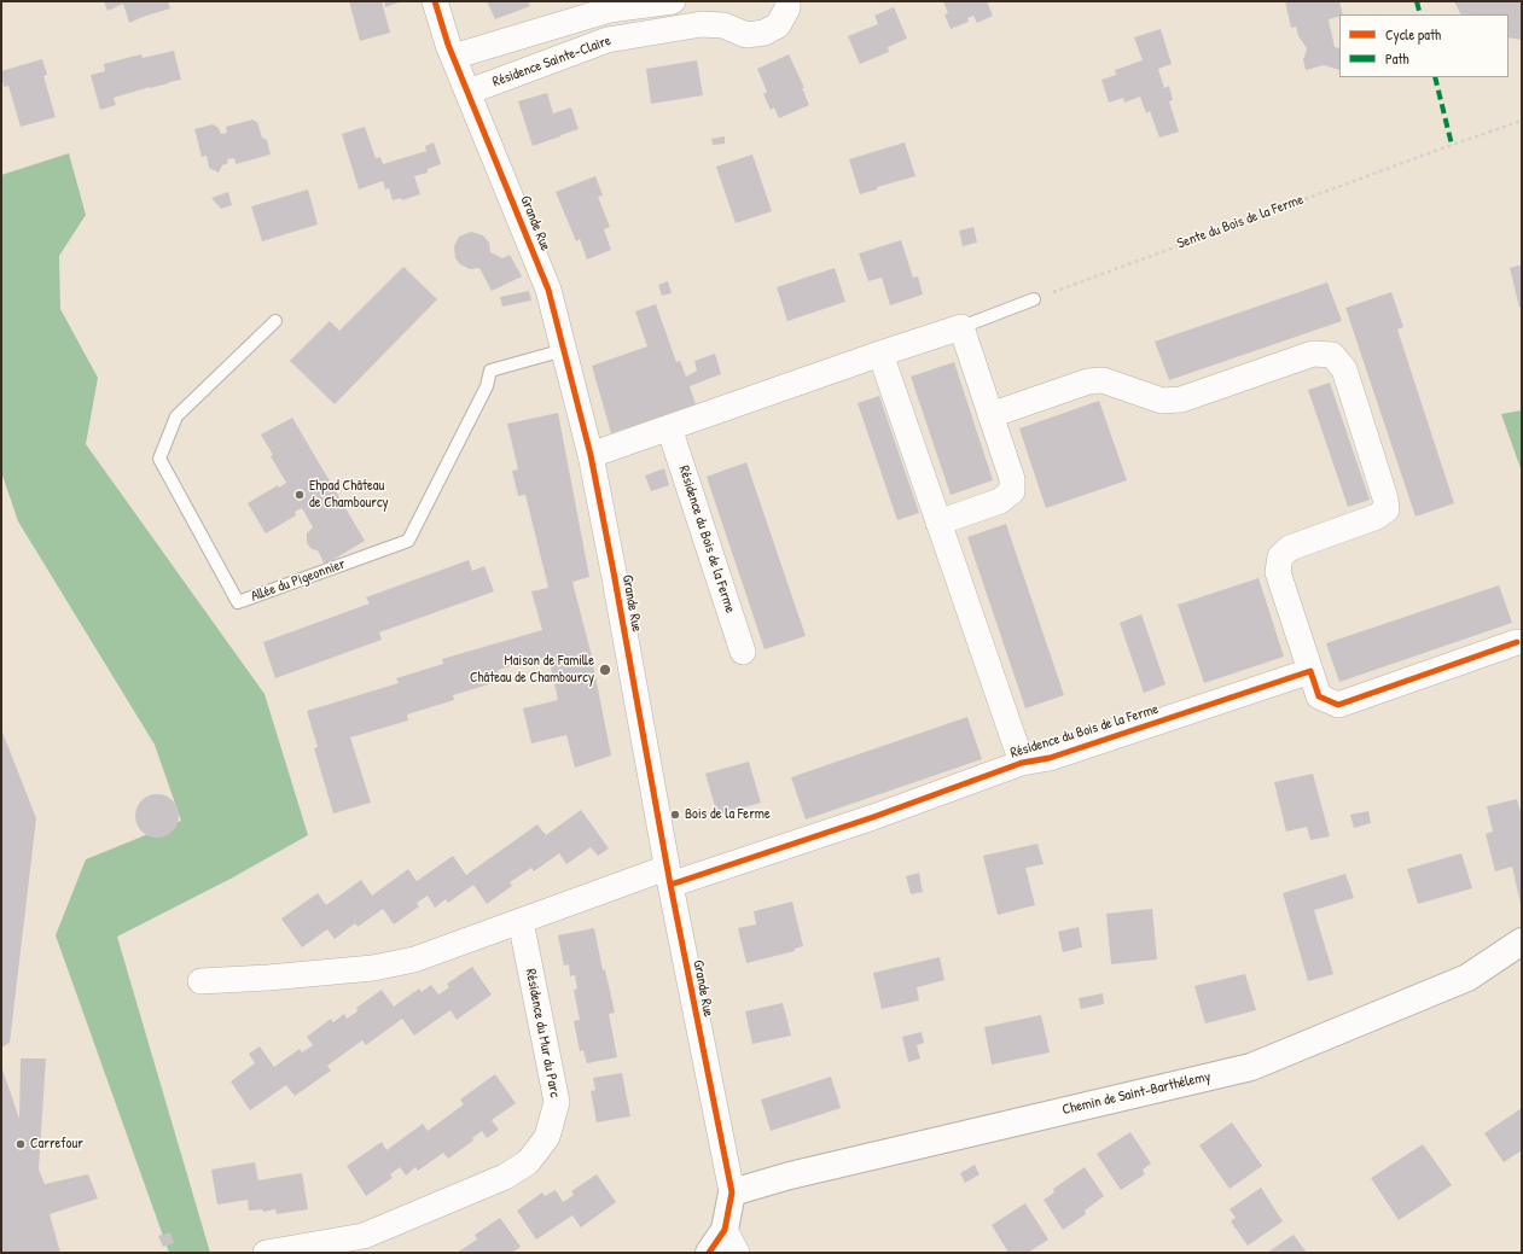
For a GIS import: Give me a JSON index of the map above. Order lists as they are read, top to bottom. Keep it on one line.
{"streets":{"street":["Résidence Sainte-Claire","Grande Rue","Résidence du Bois de la Ferme","Résidence du Mur du Parc","Chemin de Saint-Barthélemy"],"lane":["Allée du Pigeonnier"],"path":["Sente du Bois de la Ferme"]},"crossings":[["Résidence Sainte-Claire","Grande Rue"],["Grande Rue","Résidence du Bois de la Ferme"],["Grande Rue","Allée du Pigeonnier"],["Grande Rue","Chemin de Saint-Barthélemy"]],"places":["Ehpad Château de Chambourcy","Maison de Famille Château de Chambourcy","Bois de la Ferme","Carrefour"],"legend":["Cycle path","Path"]}
